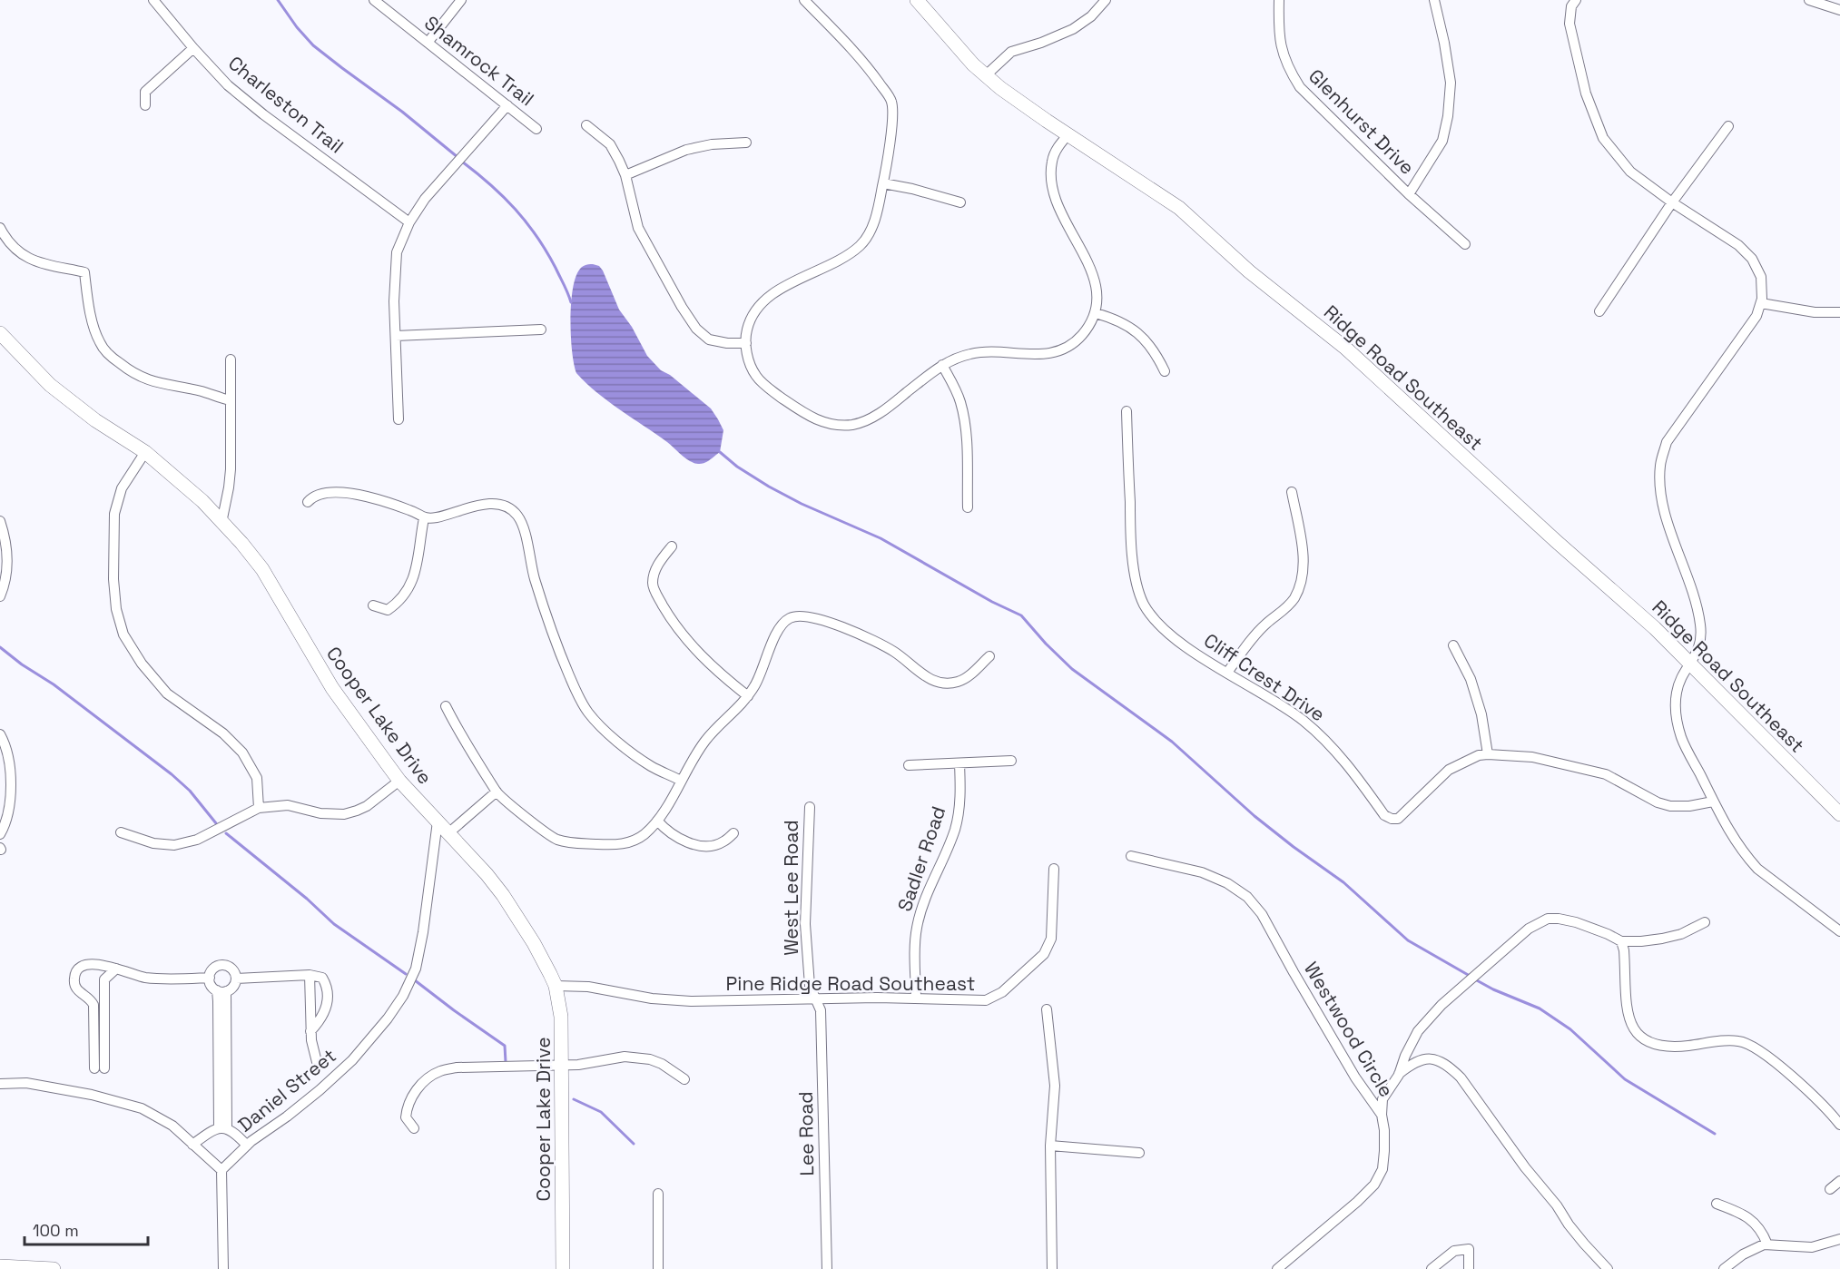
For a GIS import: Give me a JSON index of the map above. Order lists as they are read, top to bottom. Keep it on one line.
{"streets":{"street":["Shamrock Trail","Charleston Trail","Glenhurst Drive","Ridge Road Southeast","Cliff Crest Drive","Cooper Lake Drive","Sadler Road","West Lee Road","Pine Ridge Road Southeast","Westwood Circle","Daniel Street","Lee Road"]},"crossings":[["Cooper Lake Drive","Pine Ridge Road Southeast"],["Cooper Lake Drive","Daniel Street"],["Sadler Road","Pine Ridge Road Southeast"],["West Lee Road","Pine Ridge Road Southeast"],["West Lee Road","Lee Road"],["Pine Ridge Road Southeast","Lee Road"]],"scale_bar":"100 m"}
